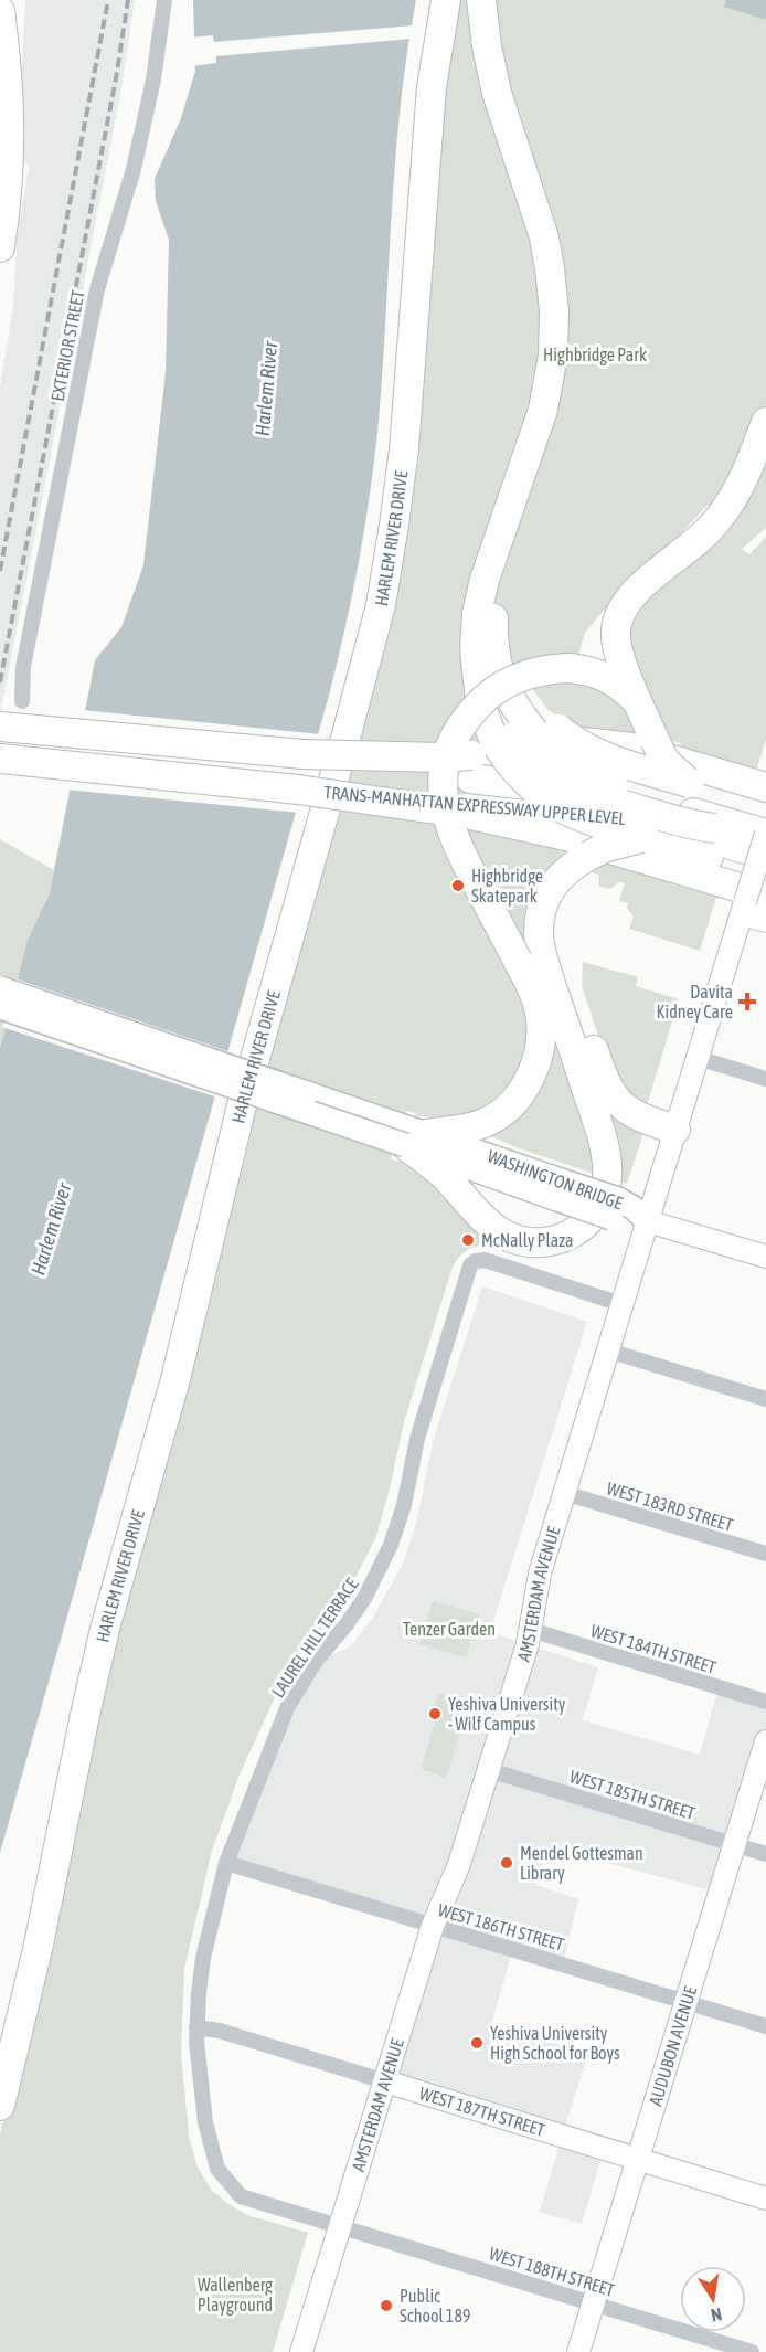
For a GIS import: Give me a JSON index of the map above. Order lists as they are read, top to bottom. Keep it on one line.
{"streets":{"highway":["HARLEM RIVER DRIVE","TRANS-MANHATTAN EXPRESSWAY UPPER LEVEL"],"main road":["WASHINGTON BRIDGE","AMSTERDAM AVENUE","AUDUBON AVENUE","WEST 187TH STREET"],"street":["EXTERIOR STREET","WEST 183RD STREET","LAUREL HILL TERRACE","WEST 184TH STREET","WEST 185TH STREET","WEST 186TH STREET","WEST 188TH STREET"]},"crossings":[["TRANS-MANHATTAN EXPRESSWAY UPPER LEVEL","AMSTERDAM AVENUE"],["WASHINGTON BRIDGE","AMSTERDAM AVENUE"],["WEST 183RD STREET","AMSTERDAM AVENUE"],["AMSTERDAM AVENUE","LAUREL HILL TERRACE"],["AMSTERDAM AVENUE","WEST 184TH STREET"],["AMSTERDAM AVENUE","WEST 185TH STREET"],["AMSTERDAM AVENUE","WEST 186TH STREET"],["AMSTERDAM AVENUE","WEST 187TH STREET"],["AMSTERDAM AVENUE","WEST 188TH STREET"],["LAUREL HILL TERRACE","WEST 186TH STREET"],["LAUREL HILL TERRACE","WEST 187TH STREET"],["LAUREL HILL TERRACE","WEST 188TH STREET"],["WEST 185TH STREET","AUDUBON AVENUE"],["WEST 186TH STREET","AUDUBON AVENUE"],["AUDUBON AVENUE","WEST 187TH STREET"],["AUDUBON AVENUE","WEST 188TH STREET"]],"water":["Harlem River"],"parks":["Highbridge Park","Tenzer Garden","Wallenberg Playground"],"places":{"other":["Highbridge Skatepark","McNally Plaza","Yeshiva University - Wilf Campus","Mendel Gottesman Library","Yeshiva University High School for Boys","Public School 189"],"health":["Davita Kidney Care"]},"north":"bottom"}
